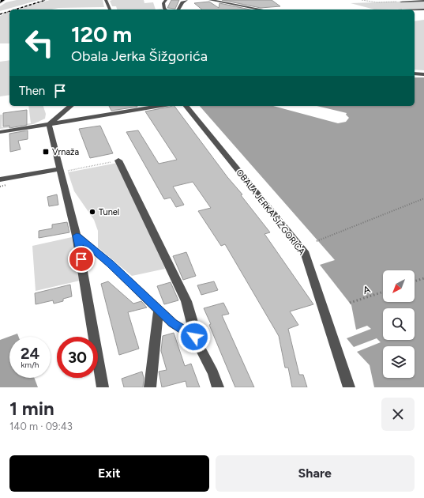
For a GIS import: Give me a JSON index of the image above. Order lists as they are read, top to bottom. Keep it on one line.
{"streets":{"street":["OBALA JERKA ŠIŽGORIĆA"],"path":["A"]},"places":{"transit":["Vrnaža"],"other":["Tunel"]},"north":"bottom left","page":{"turn":["120 m","Obala Jerka Šižgorića"],"then":"Then","speed":"24 km/h","limit":"30","heading":["1 min","140 m · 09:43"],"buttons":["Exit","Share"]}}
